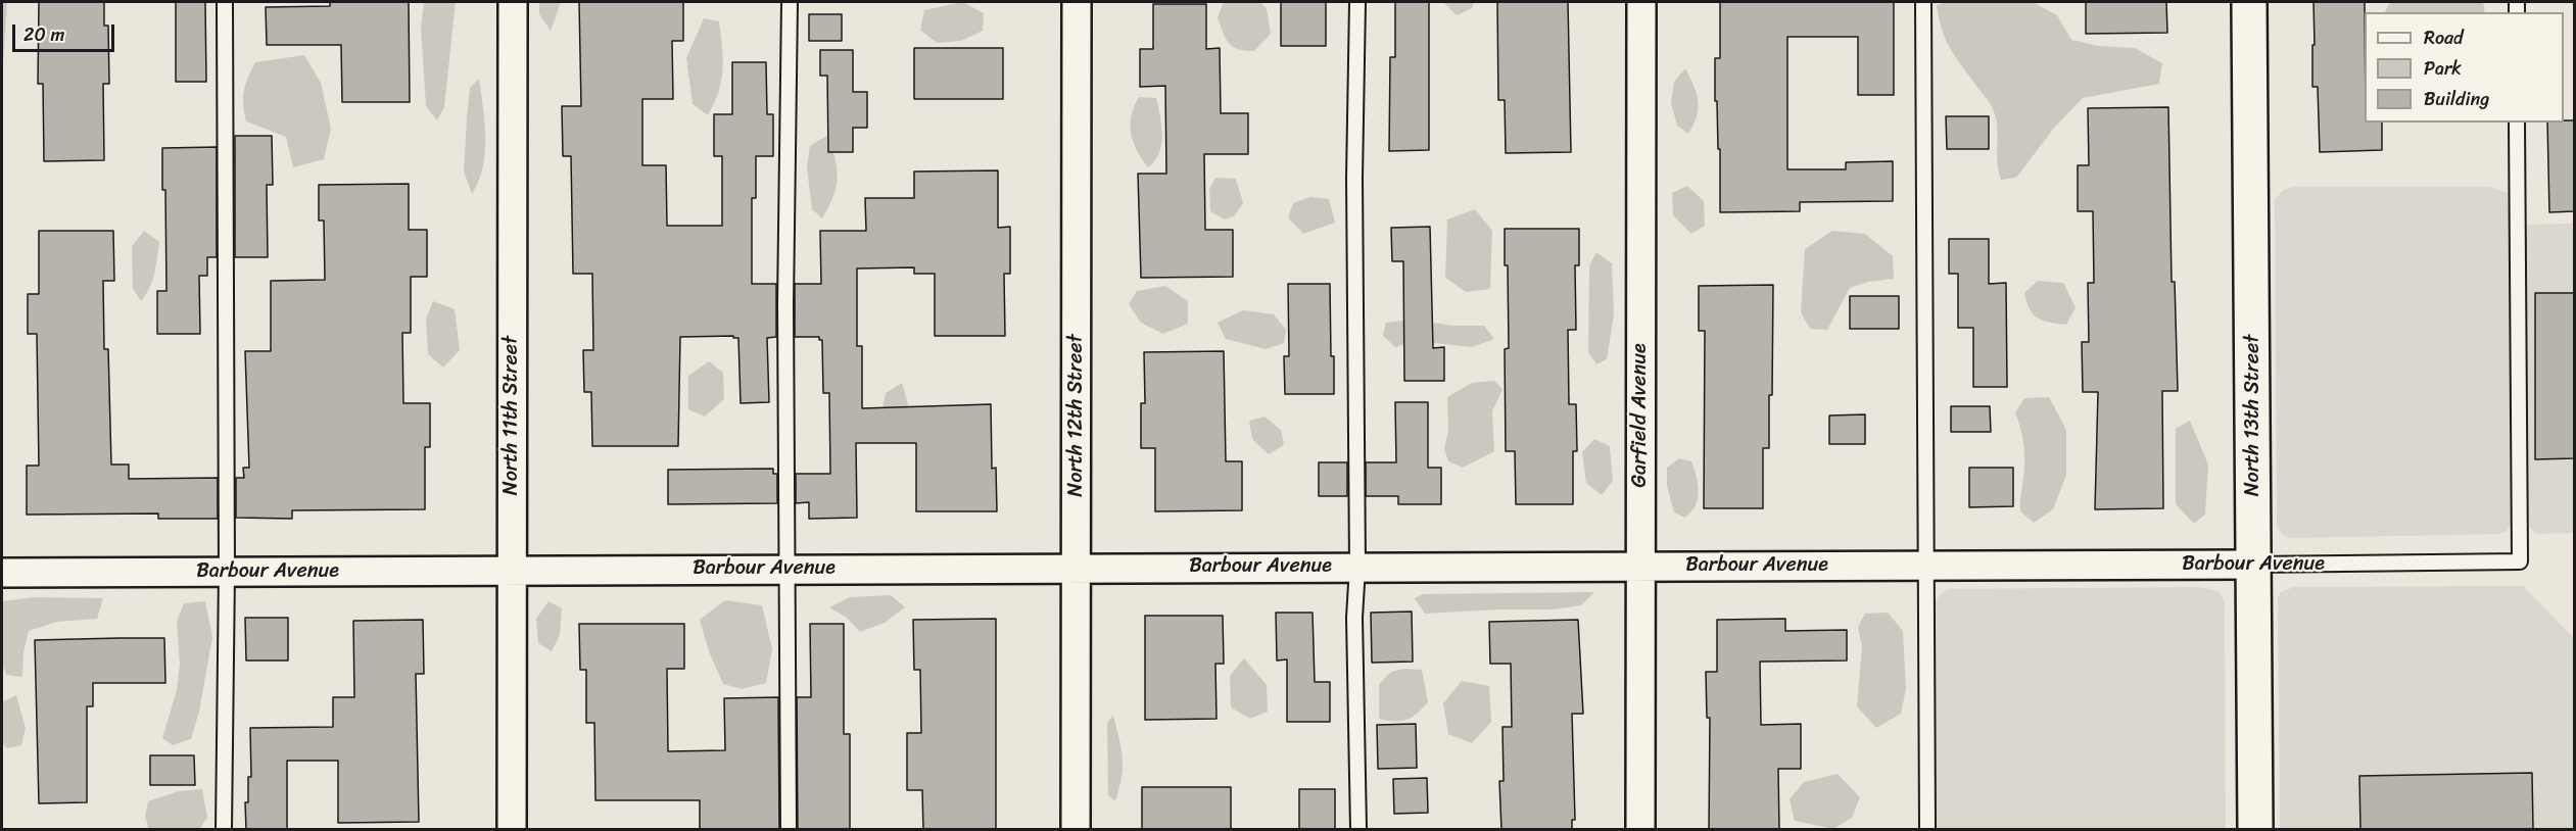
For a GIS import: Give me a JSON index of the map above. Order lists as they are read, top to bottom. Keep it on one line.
{"streets":{"street":["North 11th Street","North 12th Street","Garfield Avenue","North 13th Street","Barbour Avenue"]},"crossings":[["North 11th Street","Barbour Avenue"],["North 12th Street","Barbour Avenue"],["Garfield Avenue","Barbour Avenue"],["North 13th Street","Barbour Avenue"]],"legend":["Road","Park","Building"],"scale_bar":"20 m"}
